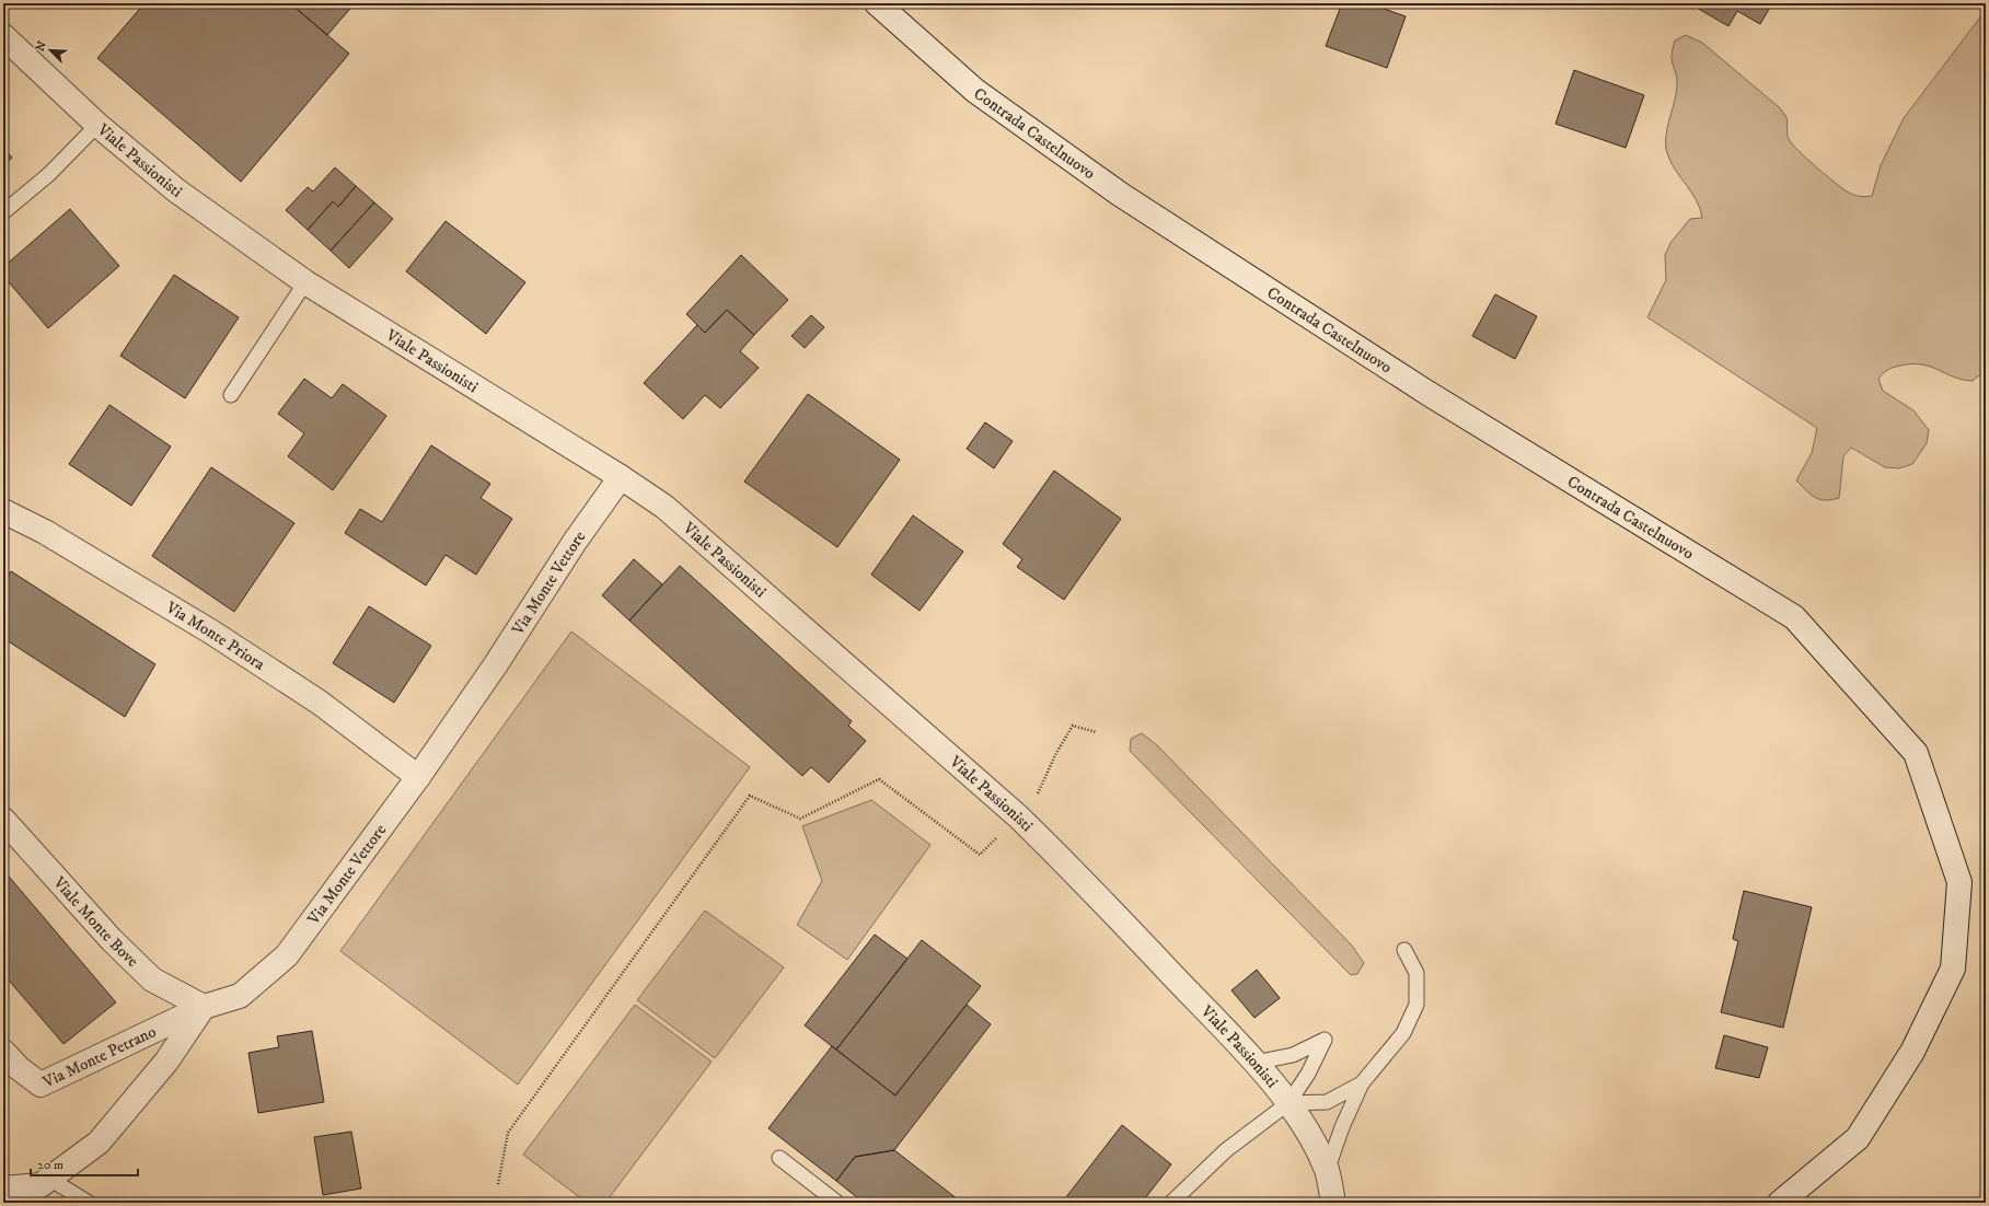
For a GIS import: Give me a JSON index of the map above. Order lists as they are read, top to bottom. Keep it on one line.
{"streets":{"street":["Contrada Castelnuovo","Viale Passionisti","Via Monte Vettore","Via Monte Priora","Viale Monte Bove","Via Monte Petrano"]},"crossings":[["Viale Passionisti","Via Monte Vettore"],["Via Monte Vettore","Via Monte Priora"],["Via Monte Vettore","Viale Monte Bove"],["Via Monte Vettore","Via Monte Petrano"],["Viale Monte Bove","Via Monte Petrano"]],"scale_bar":"20 m","north":"top left"}
